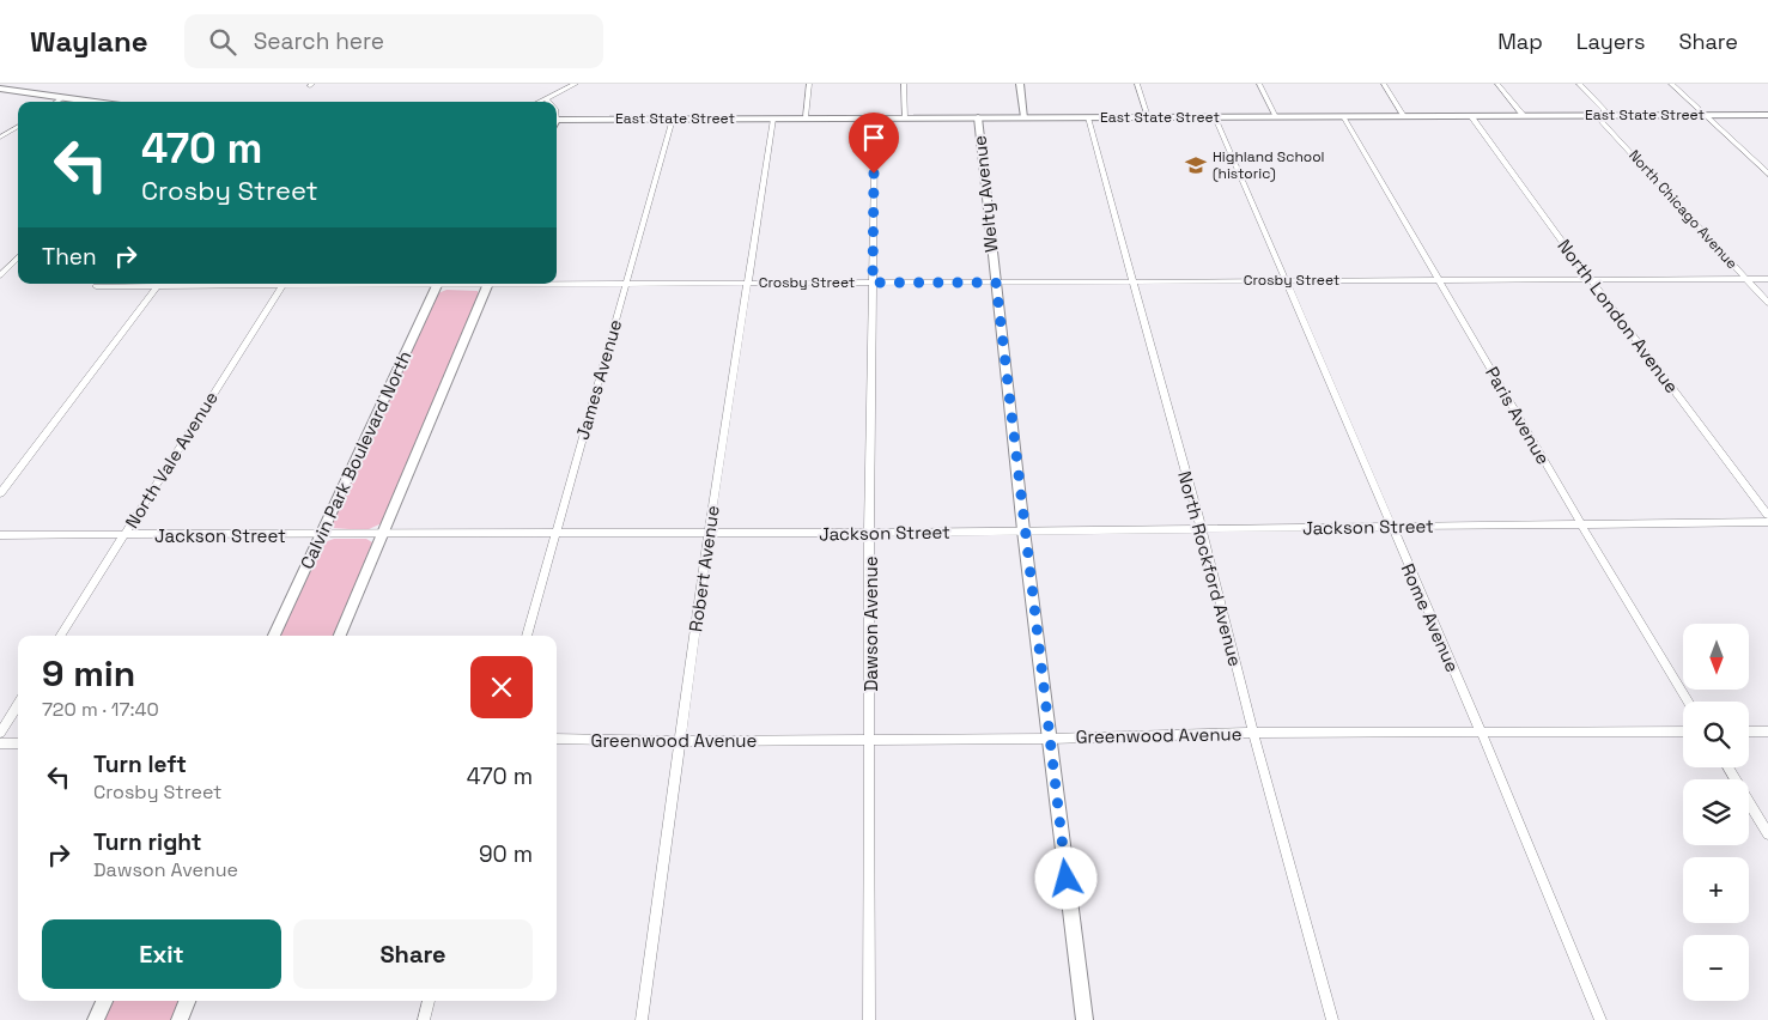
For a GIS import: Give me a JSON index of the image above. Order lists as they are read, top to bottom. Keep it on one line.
{"streets":{"main road":["East State Street"],"street":["Welty Avenue","North Chicago Avenue","Crosby Street","North London Avenue","James Avenue","Paris Avenue","North Vale Avenue","Calvin Park Boulevard North","Jackson Street","Robert Avenue","North Rockford Avenue","Rome Avenue","Dawson Avenue","Greenwood Avenue"]},"crossings":[["East State Street","Welty Avenue"],["East State Street","North Chicago Avenue"],["East State Street","North London Avenue"],["East State Street","James Avenue"],["East State Street","Paris Avenue"],["East State Street","Robert Avenue"],["East State Street","North Rockford Avenue"],["East State Street","Rome Avenue"],["East State Street","Dawson Avenue"],["Welty Avenue","Crosby Street"],["Welty Avenue","Jackson Street"],["Welty Avenue","Greenwood Avenue"],["North Chicago Avenue","Crosby Street"],["Crosby Street","North London Avenue"],["Crosby Street","James Avenue"],["Crosby Street","Paris Avenue"],["Crosby Street","Robert Avenue"],["Crosby Street","North Rockford Avenue"],["Crosby Street","Rome Avenue"],["Crosby Street","Dawson Avenue"],["James Avenue","Jackson Street"],["Paris Avenue","Jackson Street"],["North Vale Avenue","Jackson Street"],["Calvin Park Boulevard North","Jackson Street"],["Jackson Street","Robert Avenue"],["Jackson Street","North Rockford Avenue"],["Jackson Street","Rome Avenue"],["Jackson Street","Dawson Avenue"],["Robert Avenue","Greenwood Avenue"],["North Rockford Avenue","Greenwood Avenue"],["Rome Avenue","Greenwood Avenue"],["Dawson Avenue","Greenwood Avenue"]],"places":{"school or university":["Highland School (historic)"]},"north":"bottom","page":{"header":"Waylane","search":"Search here","nav":["Map","Layers","Share"],"turn":["470 m","Crosby Street"],"then":"Then","map_buttons":["+","−"],"heading":["9 min","720 m · 17:40"],"list":[{"name":"Turn left","note":"Crosby Street","value":"470 m"},{"name":"Turn right","note":"Dawson Avenue","value":"90 m"}],"buttons":["Exit","Share"]}}
